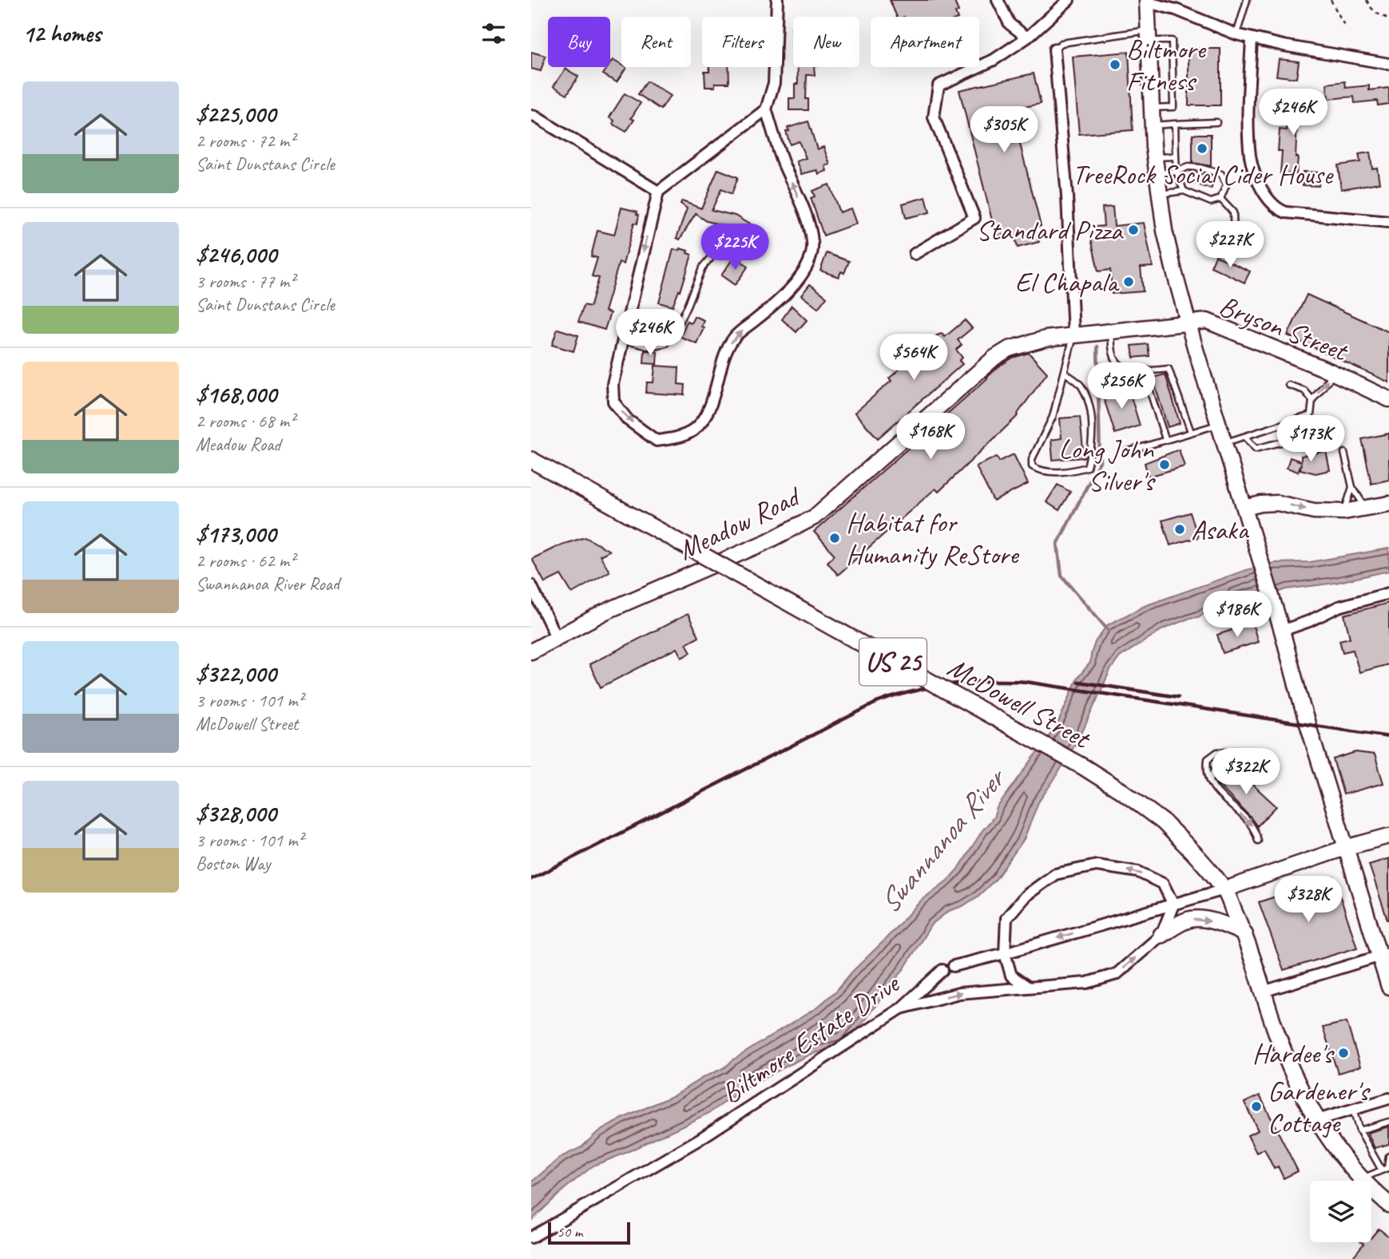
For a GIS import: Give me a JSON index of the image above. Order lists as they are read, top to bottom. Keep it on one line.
{"streets":{"main road":["Bryson Street","Meadow Road","US 25","McDowell Street"],"street":["Biltmore Estate Drive"]},"crossings":[["Bryson Street","Meadow Road"],["US 25","McDowell Street"]],"water":["Swannanoa River"],"places":["Biltmore Fitness","TreeRock Social Cider House","Standard Pizza","El Chapala","Long John Silver's","Asaka","Habitat for Humanity ReStore","Hardee's","Gardener's Cottage"],"scale_bar":"50 m","page":{"heading":"12 homes","chip":["Buy","Rent","Filters","New","Apartment"],"list":[{"name":"$225,000","note":"2 rooms · 72 m² · Saint Dunstans Circle"},{"name":"$246,000","note":"3 rooms · 77 m² · Saint Dunstans Circle"},{"name":"$168,000","note":"2 rooms · 68 m² · Meadow Road"},{"name":"$173,000","note":"2 rooms · 62 m² · Swannanoa River Road"},{"name":"$322,000","note":"3 rooms · 101 m² · McDowell Street"},{"name":"$328,000","note":"3 rooms · 101 m² · Boston Way"}],"price":["$246K","$305K","$227K","$225K","$246K","$564K","$256K","$168K","$173K","$186K","$322K","$328K"],"scale":"50 m"}}
